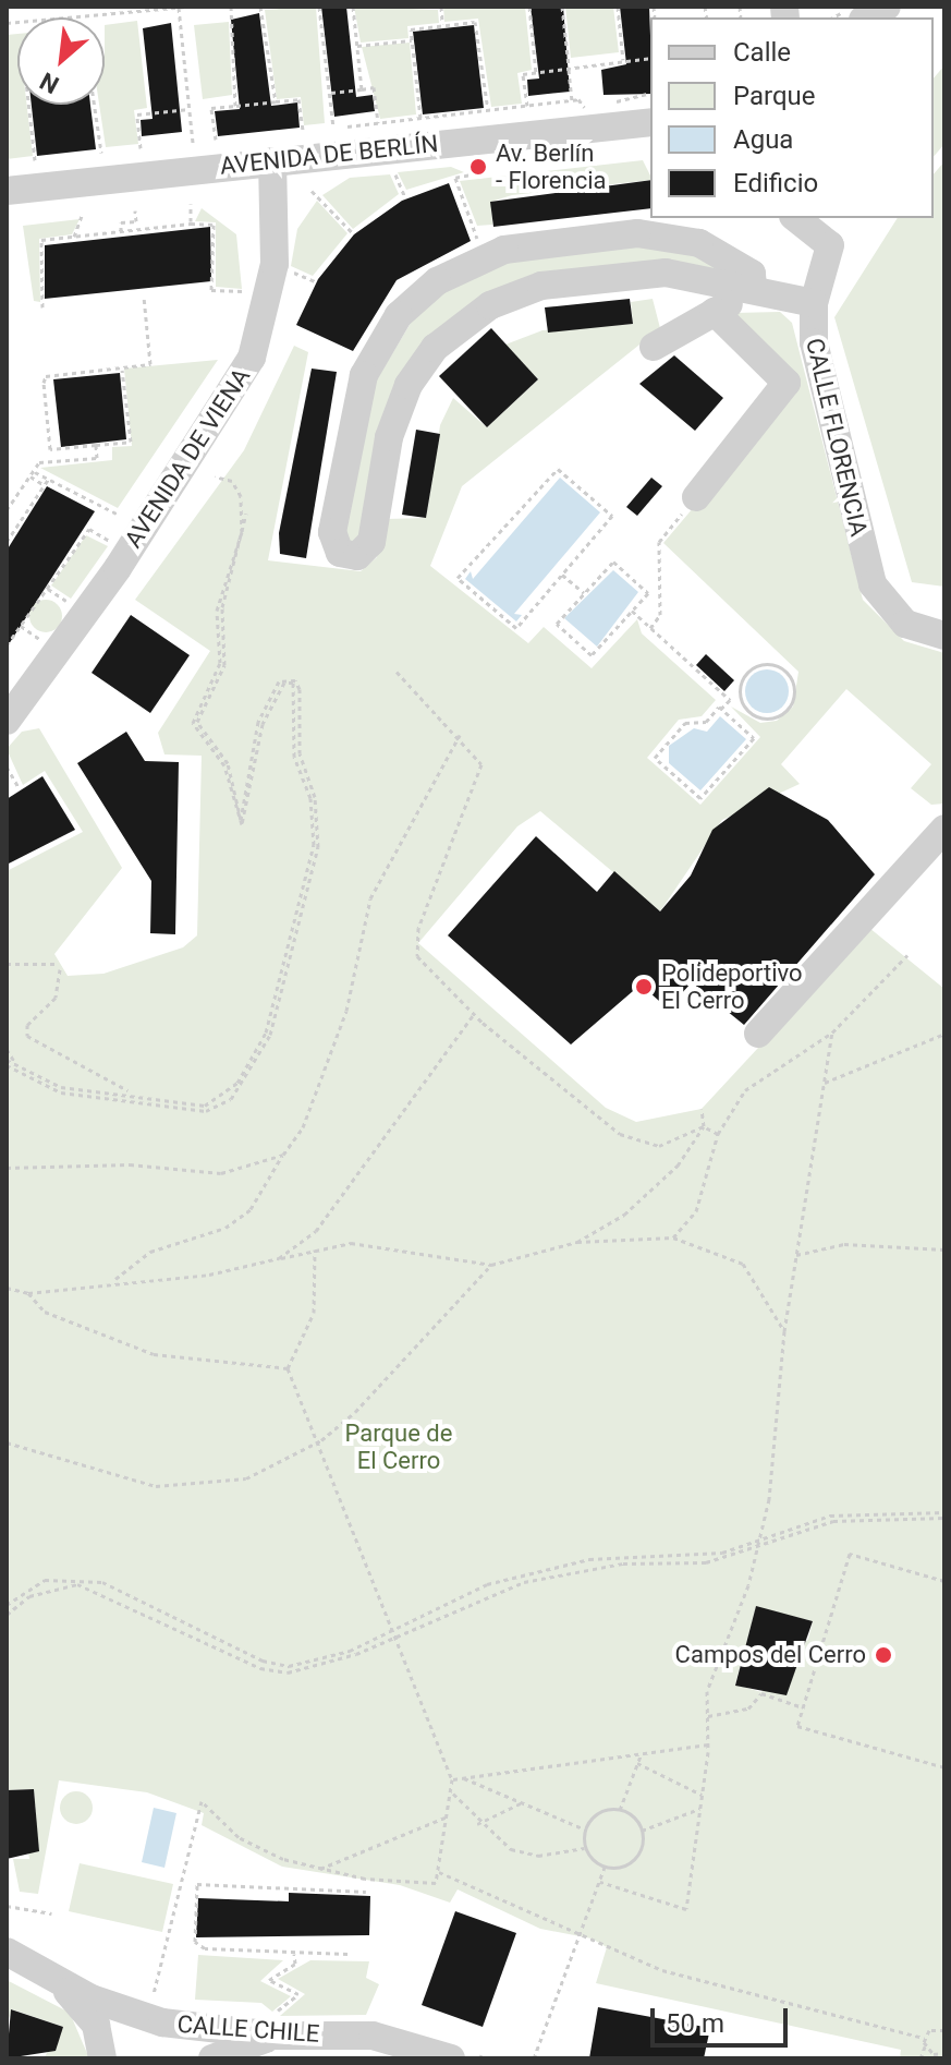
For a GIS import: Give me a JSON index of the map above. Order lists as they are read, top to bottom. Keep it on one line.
{"streets":{"street":["AVENIDA DE BERLÍN","CALLE FLORENCIA","AVENIDA DE VIENA","CALLE CHILE"]},"crossings":[["AVENIDA DE BERLÍN","AVENIDA DE VIENA"]],"parks":["Parque de El Cerro"],"places":["Av. Berlín - Florencia","Polideportivo El Cerro","Campos del Cerro"],"legend":["Calle","Parque","Agua","Edificio"],"scale_bar":"50 m","north":"bottom left"}
